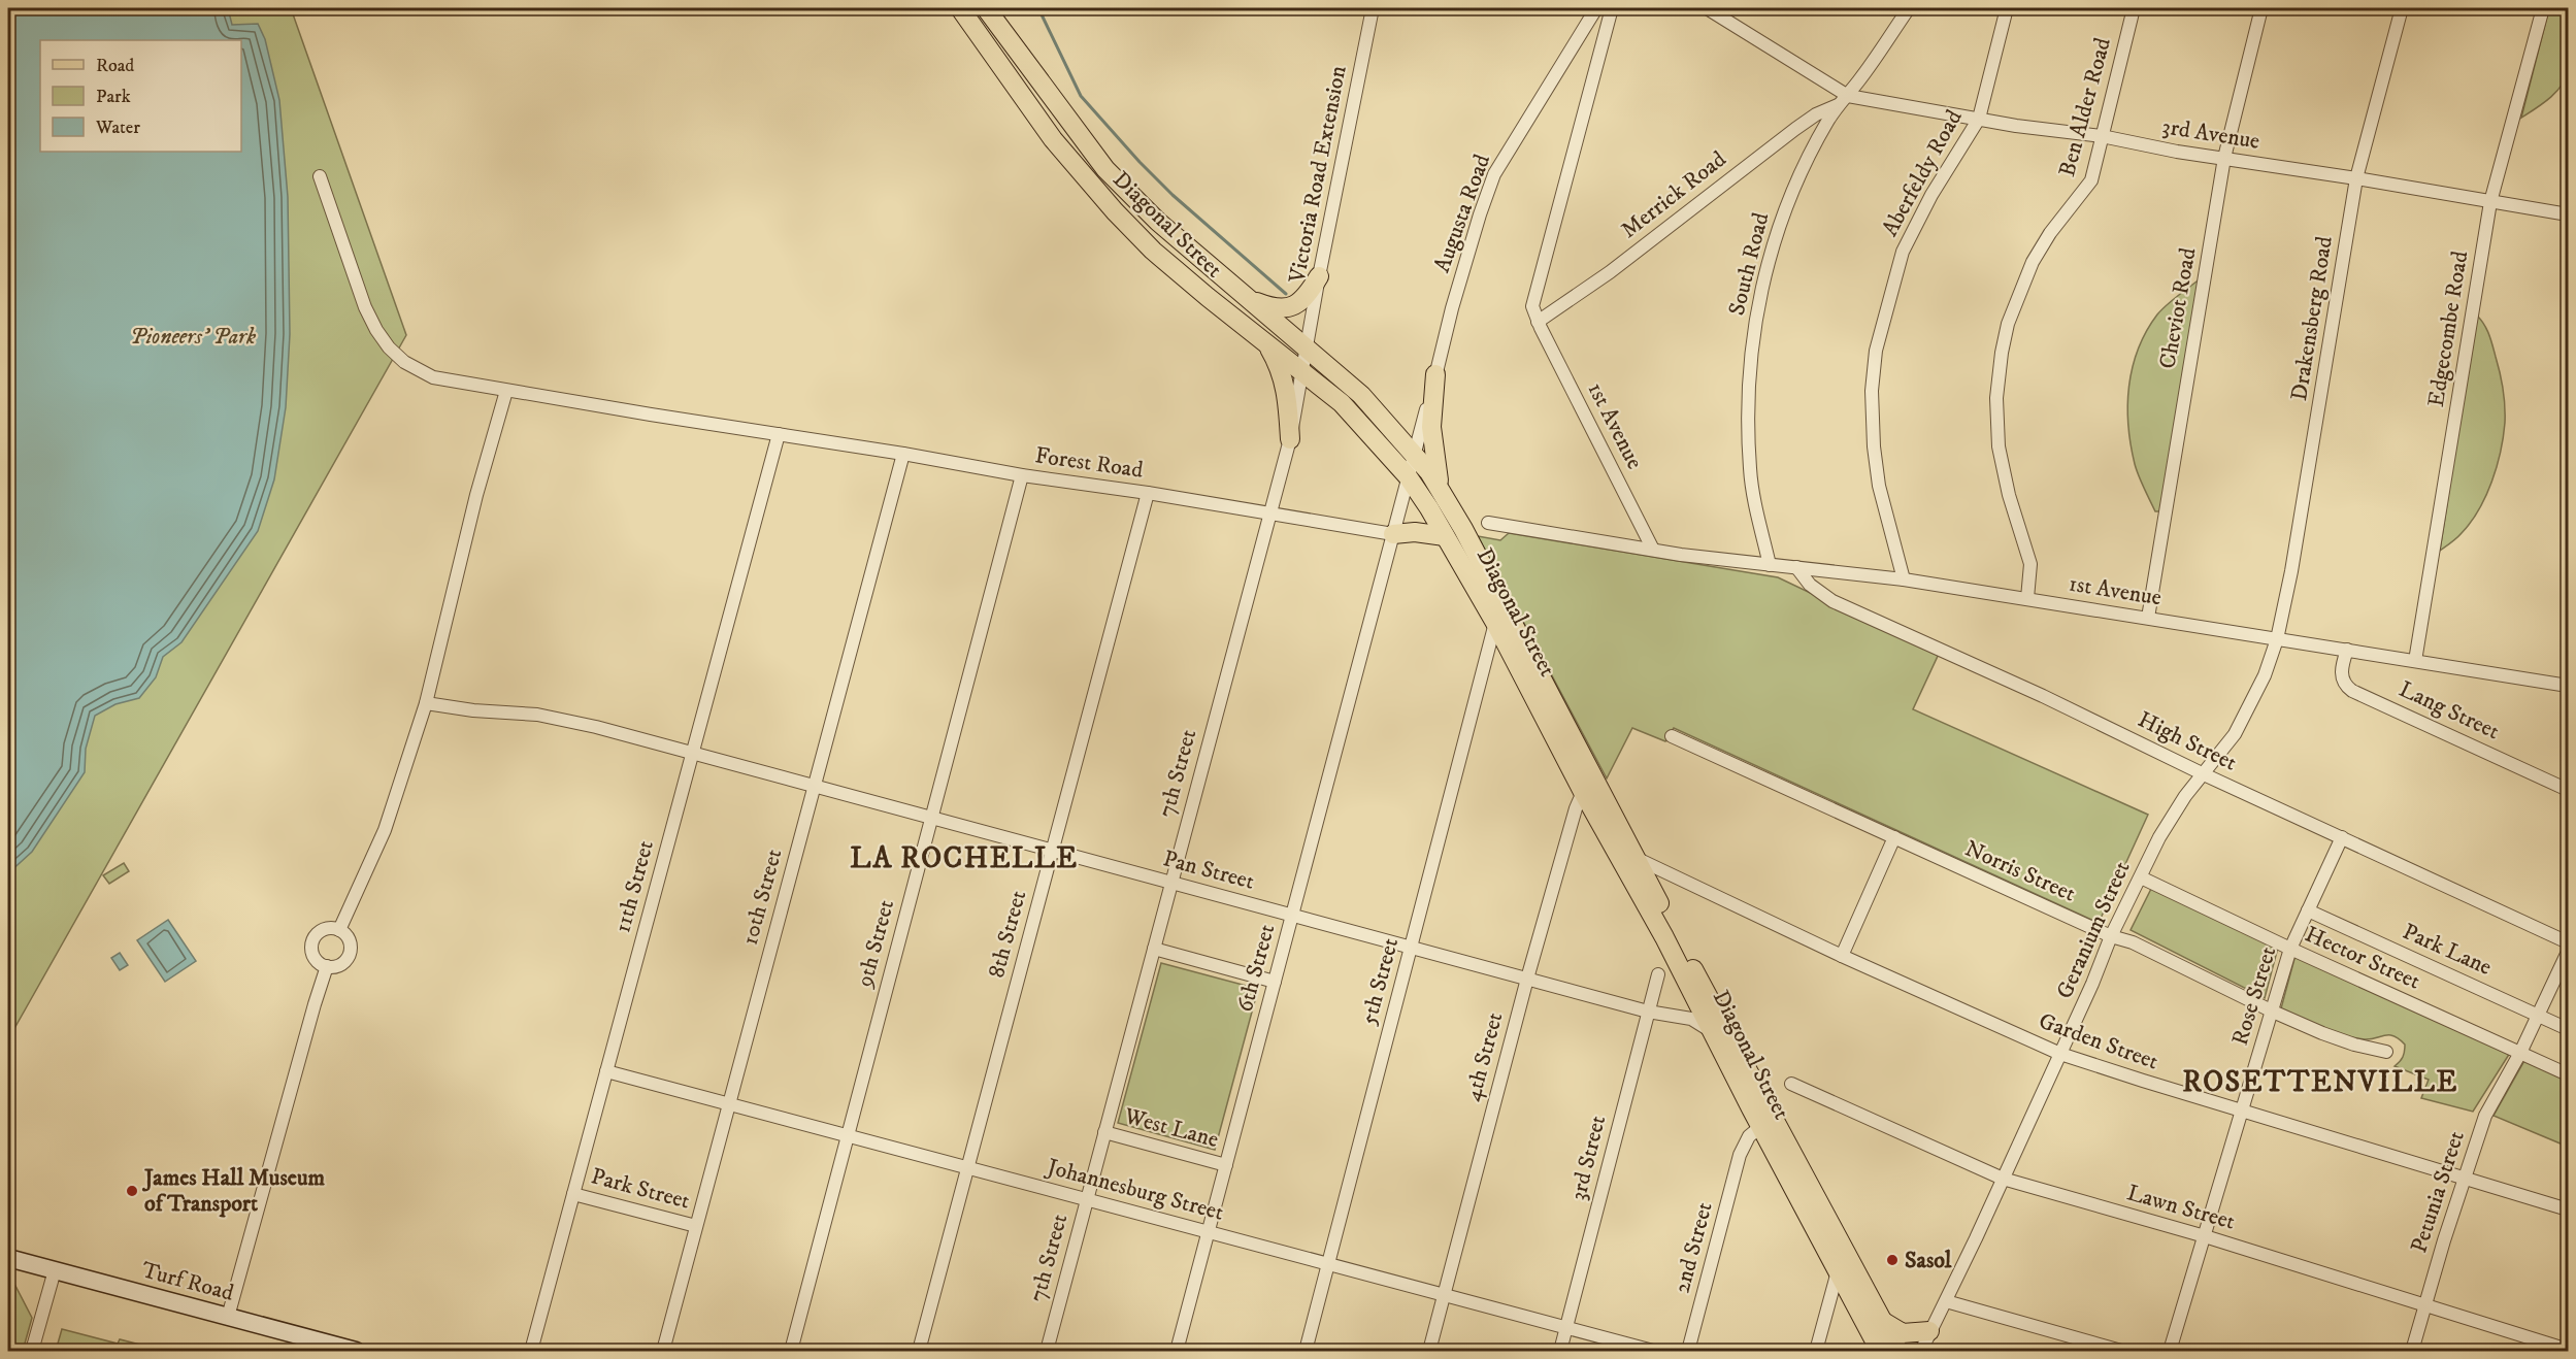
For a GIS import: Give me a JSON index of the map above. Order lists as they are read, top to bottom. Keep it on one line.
{"streets":{"main road":["Diagonal Street","Turf Road"],"street":["Ben Alder Road","3rd Avenue","Aberfeldy Road","Victoria Road Extension","Merrick Road","Augusta Road","South Road","Cheviot Road","Drakensberg Road","Edgecombe Road","1st Avenue","Forest Road","Lang Street","High Street","7th Street","Pan Street","Norris Street","11th Street","10th Street","Geranium Street","8th Street","9th Street","Park Lane","Hector Street","6th Street","5th Street","Rose Street","Garden Street","4th Street","West Lane","3rd Street","Park Street","Johannesburg Street","Petunia Street","Lawn Street","2nd Street"]},"crossings":[["Ben Alder Road","3rd Avenue"],["Ben Alder Road","1st Avenue"],["3rd Avenue","Aberfeldy Road"],["3rd Avenue","South Road"],["3rd Avenue","Cheviot Road"],["3rd Avenue","Drakensberg Road"],["3rd Avenue","Edgecombe Road"],["Aberfeldy Road","1st Avenue"],["Victoria Road Extension","Diagonal Street"],["Victoria Road Extension","7th Street"],["Merrick Road","South Road"],["Merrick Road","1st Avenue"],["Augusta Road","Diagonal Street"],["Augusta Road","6th Street"],["Diagonal Street","7th Street"],["Diagonal Street","Pan Street"],["Diagonal Street","6th Street"],["Diagonal Street","5th Street"],["Diagonal Street","Garden Street"],["Diagonal Street","4th Street"],["Diagonal Street","2nd Street"],["South Road","1st Avenue"],["Cheviot Road","1st Avenue"],["Drakensberg Road","1st Avenue"],["Drakensberg Road","Geranium Street"],["Edgecombe Road","1st Avenue"],["1st Avenue","Lang Street"],["1st Avenue","High Street"],["1st Avenue","Geranium Street"],["Forest Road","7th Street"],["Forest Road","11th Street"],["Forest Road","10th Street"],["Forest Road","8th Street"],["Forest Road","9th Street"],["Forest Road","6th Street"],["High Street","Geranium Street"],["High Street","Rose Street"],["7th Street","Pan Street"],["7th Street","West Lane"],["7th Street","Johannesburg Street"],["Pan Street","11th Street"],["Pan Street","10th Street"],["Pan Street","8th Street"],["Pan Street","9th Street"],["Pan Street","6th Street"],["Pan Street","5th Street"],["Pan Street","4th Street"],["Pan Street","3rd Street"],["Norris Street","Geranium Street"],["Norris Street","Rose Street"],["11th Street","Park Street"],["11th Street","Johannesburg Street"],["10th Street","Park Street"],["10th Street","Johannesburg Street"],["Geranium Street","Hector Street"],["Geranium Street","Garden Street"],["Geranium Street","Lawn Street"],["8th Street","Johannesburg Street"],["9th Street","Johannesburg Street"],["Park Lane","Rose Street"],["Park Lane","Petunia Street"],["Hector Street","Rose Street"],["Hector Street","Petunia Street"],["6th Street","West Lane"],["6th Street","Johannesburg Street"],["5th Street","Johannesburg Street"],["Rose Street","Garden Street"],["Rose Street","Lawn Street"],["Garden Street","Petunia Street"],["4th Street","Johannesburg Street"],["3rd Street","Johannesburg Street"],["Petunia Street","Lawn Street"]],"districts":["LA ROCHELLE","ROSETTENVILLE"],"parks":["Pioneers' Park"],"places":["James Hall Museum of Transport","Sasol"],"legend":["Road","Park","Water"]}
